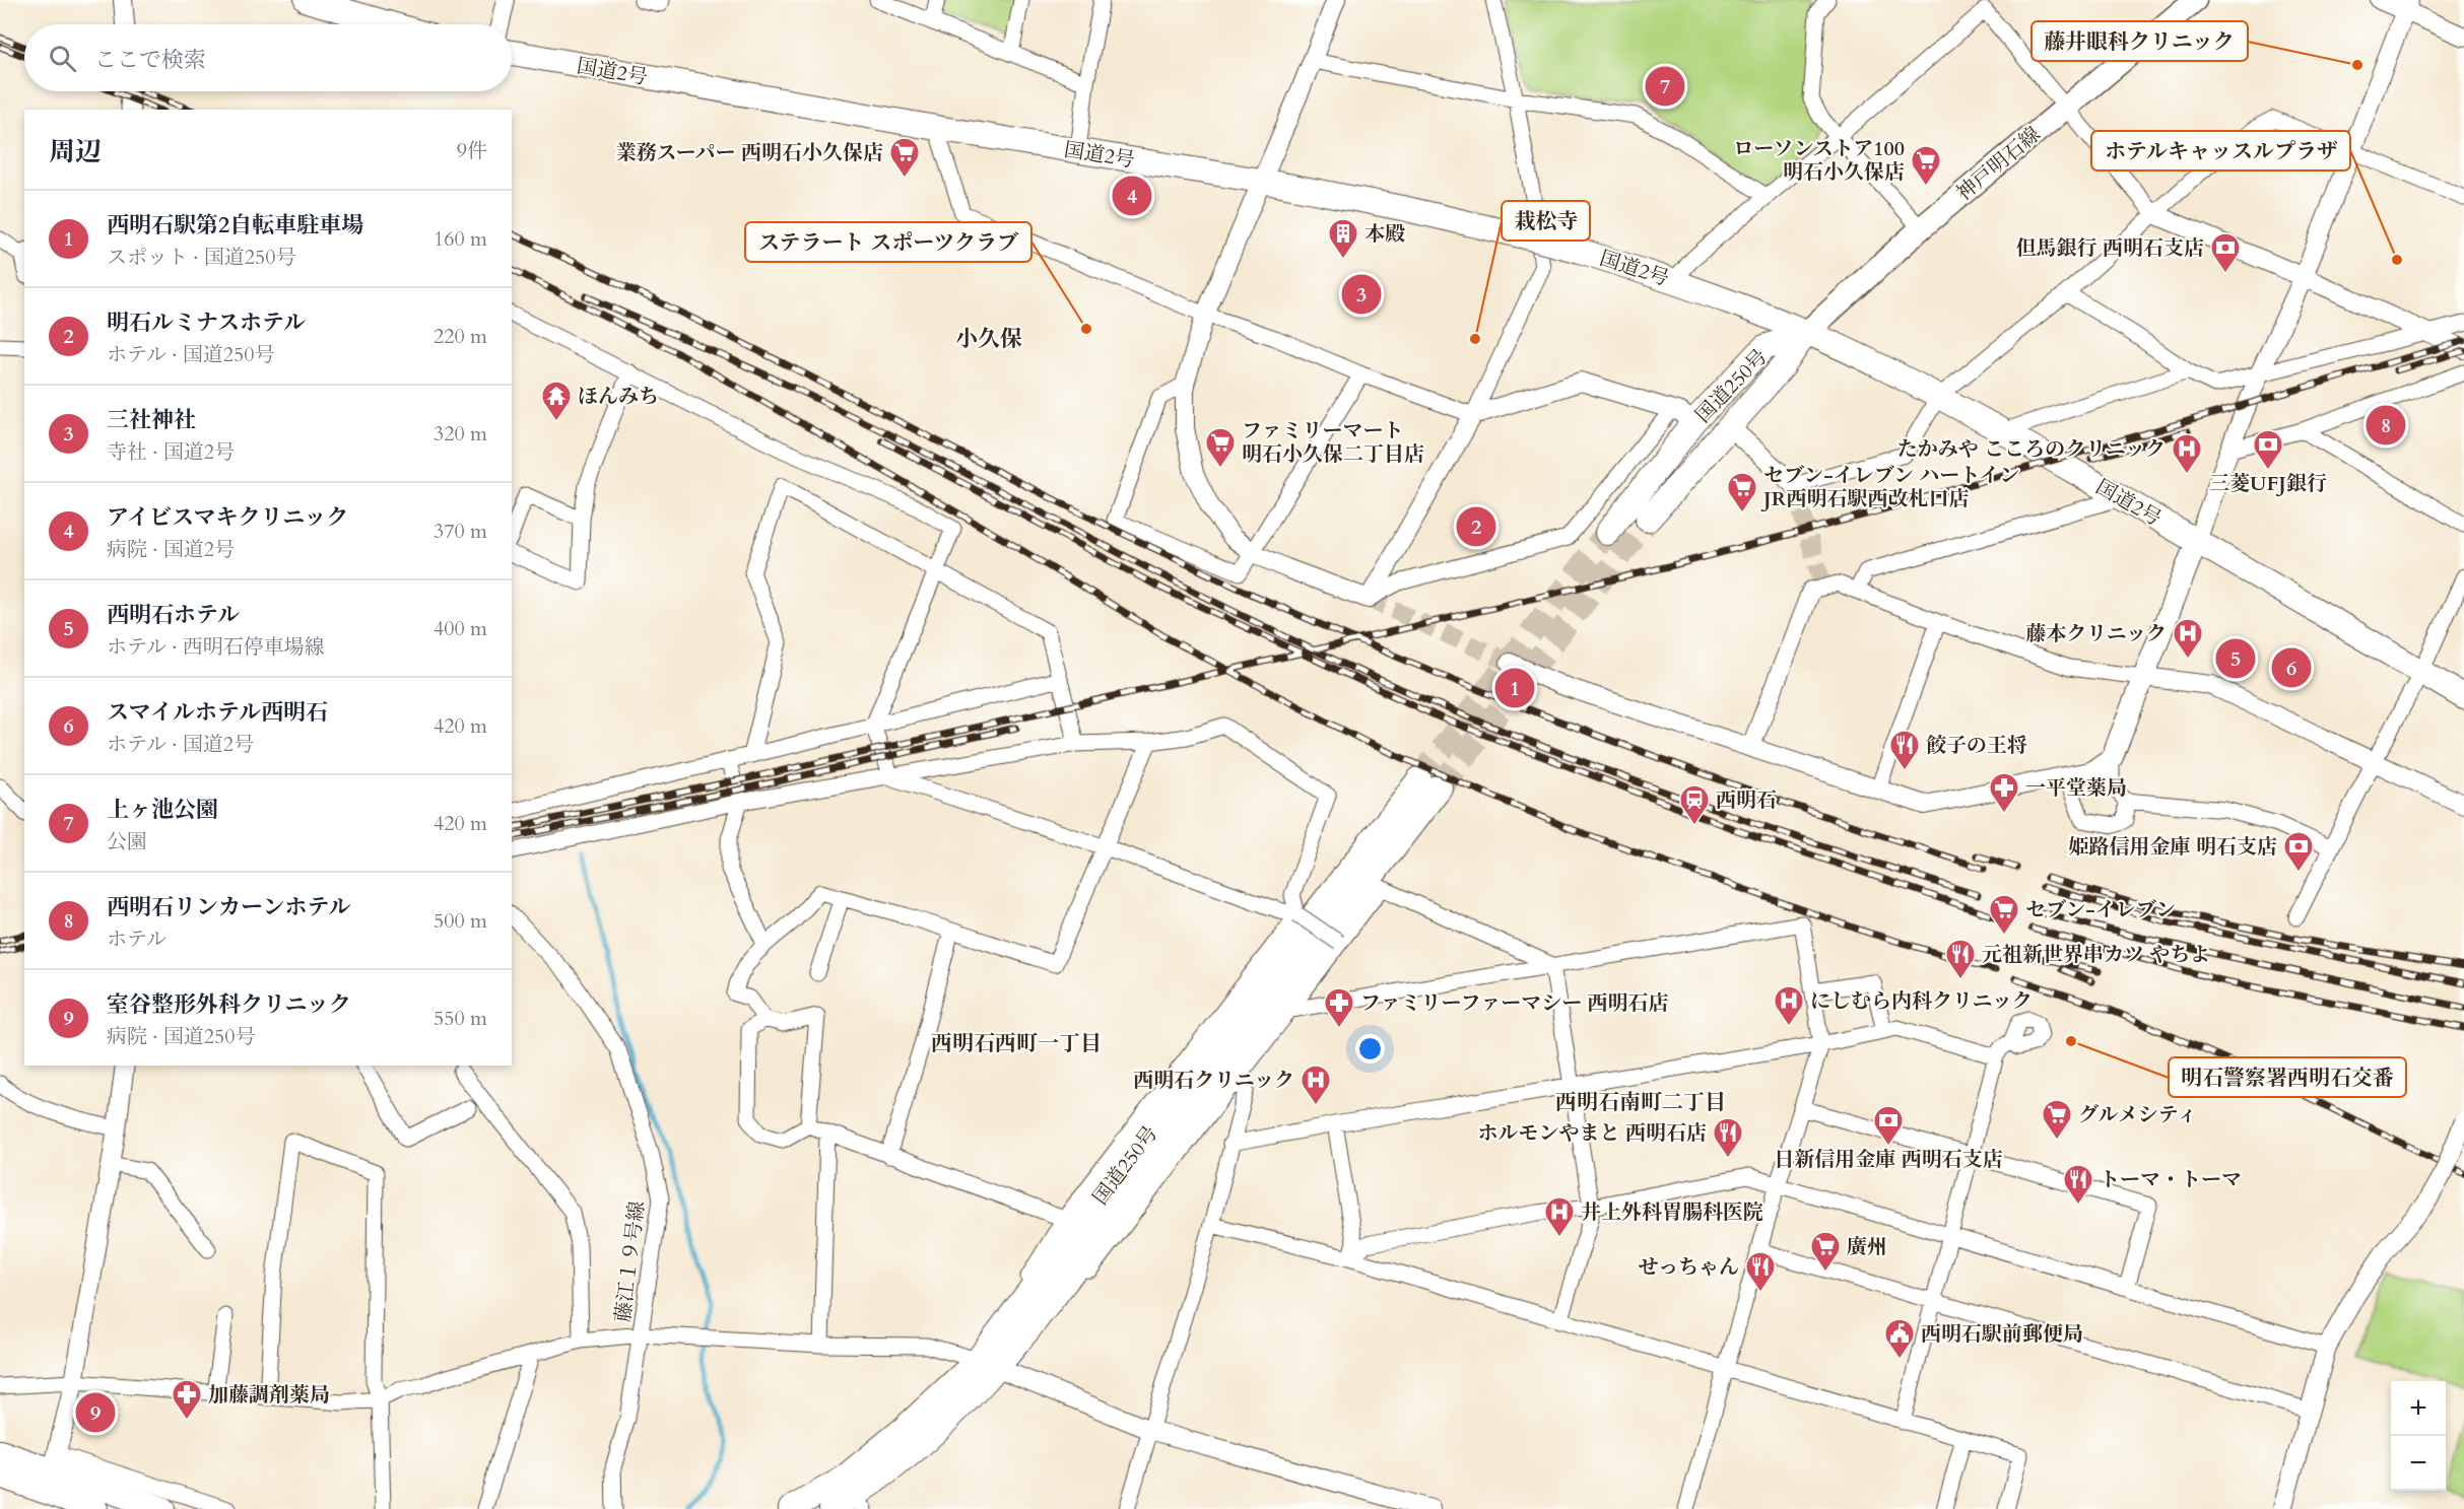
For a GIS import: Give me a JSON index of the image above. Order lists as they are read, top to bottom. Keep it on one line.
{"streets":{"highway":["国道2号","国道250号"],"main road":["神戸明石線"],"street":["藤江１９号線"]},"crossings":[["国道2号","神戸明石線"],["国道2号","国道250号"],["神戸明石線","国道250号"]],"districts":["小久保","西明石西町一丁目","西明石南町二丁目"],"places":{"other":["藤井眼科クリニック","ホテルキャッスルプラザ","ステラート スポーツクラブ","栽松寺","明石警察署西明石交番"],"supermarket":["業務スーパー 西明石小久保店","ローソンストア100 明石小久保店","ファミリーマート 明石小久保二丁目店","セブン-イレブン ハートイン JR西明石駅西改札口店","セブン-イレブン","グルメシティ","廣州"],"building":["本殿"],"bank":["但馬銀行 西明石支店","三菱UFJ銀行","姫路信用金庫 明石支店","日新信用金庫 西明石支店"],"temple":["ほんみち"],"hospital":["たかみや こころのクリニック","藤本クリニック","にしむら内科クリニック","西明石クリニック","井上外科胃腸科医院"],"restaurant":["餃子の王将","元祖新世界串カツ やちよ","ホルモンやまと 西明石店","トーマ・トーマ","せっちゃん"],"pharmacy":["一平堂薬局","ファミリーファーマシー 西明石店","加藤調剤薬局"],"station":["西明石"],"public building":["西明石駅前郵便局"]},"page":{"search":"ここで検索","pins":["7","4","3","8","2","5","6","1","9"],"heading":["周辺","9件"],"list":[{"mark":"1","name":"西明石駅第2自転車駐車場","note":"スポット · 国道250号","value":"160 m"},{"mark":"2","name":"明石ルミナスホテル","note":"ホテル · 国道250号","value":"220 m"},{"mark":"3","name":"三社神社","note":"寺社 · 国道2号","value":"320 m"},{"mark":"4","name":"アイビスマキクリニック","note":"病院 · 国道2号","value":"370 m"},{"mark":"5","name":"西明石ホテル","note":"ホテル · 西明石停車場線","value":"400 m"},{"mark":"6","name":"スマイルホテル西明石","note":"ホテル · 国道2号","value":"420 m"},{"mark":"7","name":"上ヶ池公園","note":"公園","value":"420 m"},{"mark":"8","name":"西明石リンカーンホテル","note":"ホテル","value":"500 m"},{"mark":"9","name":"室谷整形外科クリニック","note":"病院 · 国道250号","value":"550 m"}],"map_buttons":["+","−"]}}
